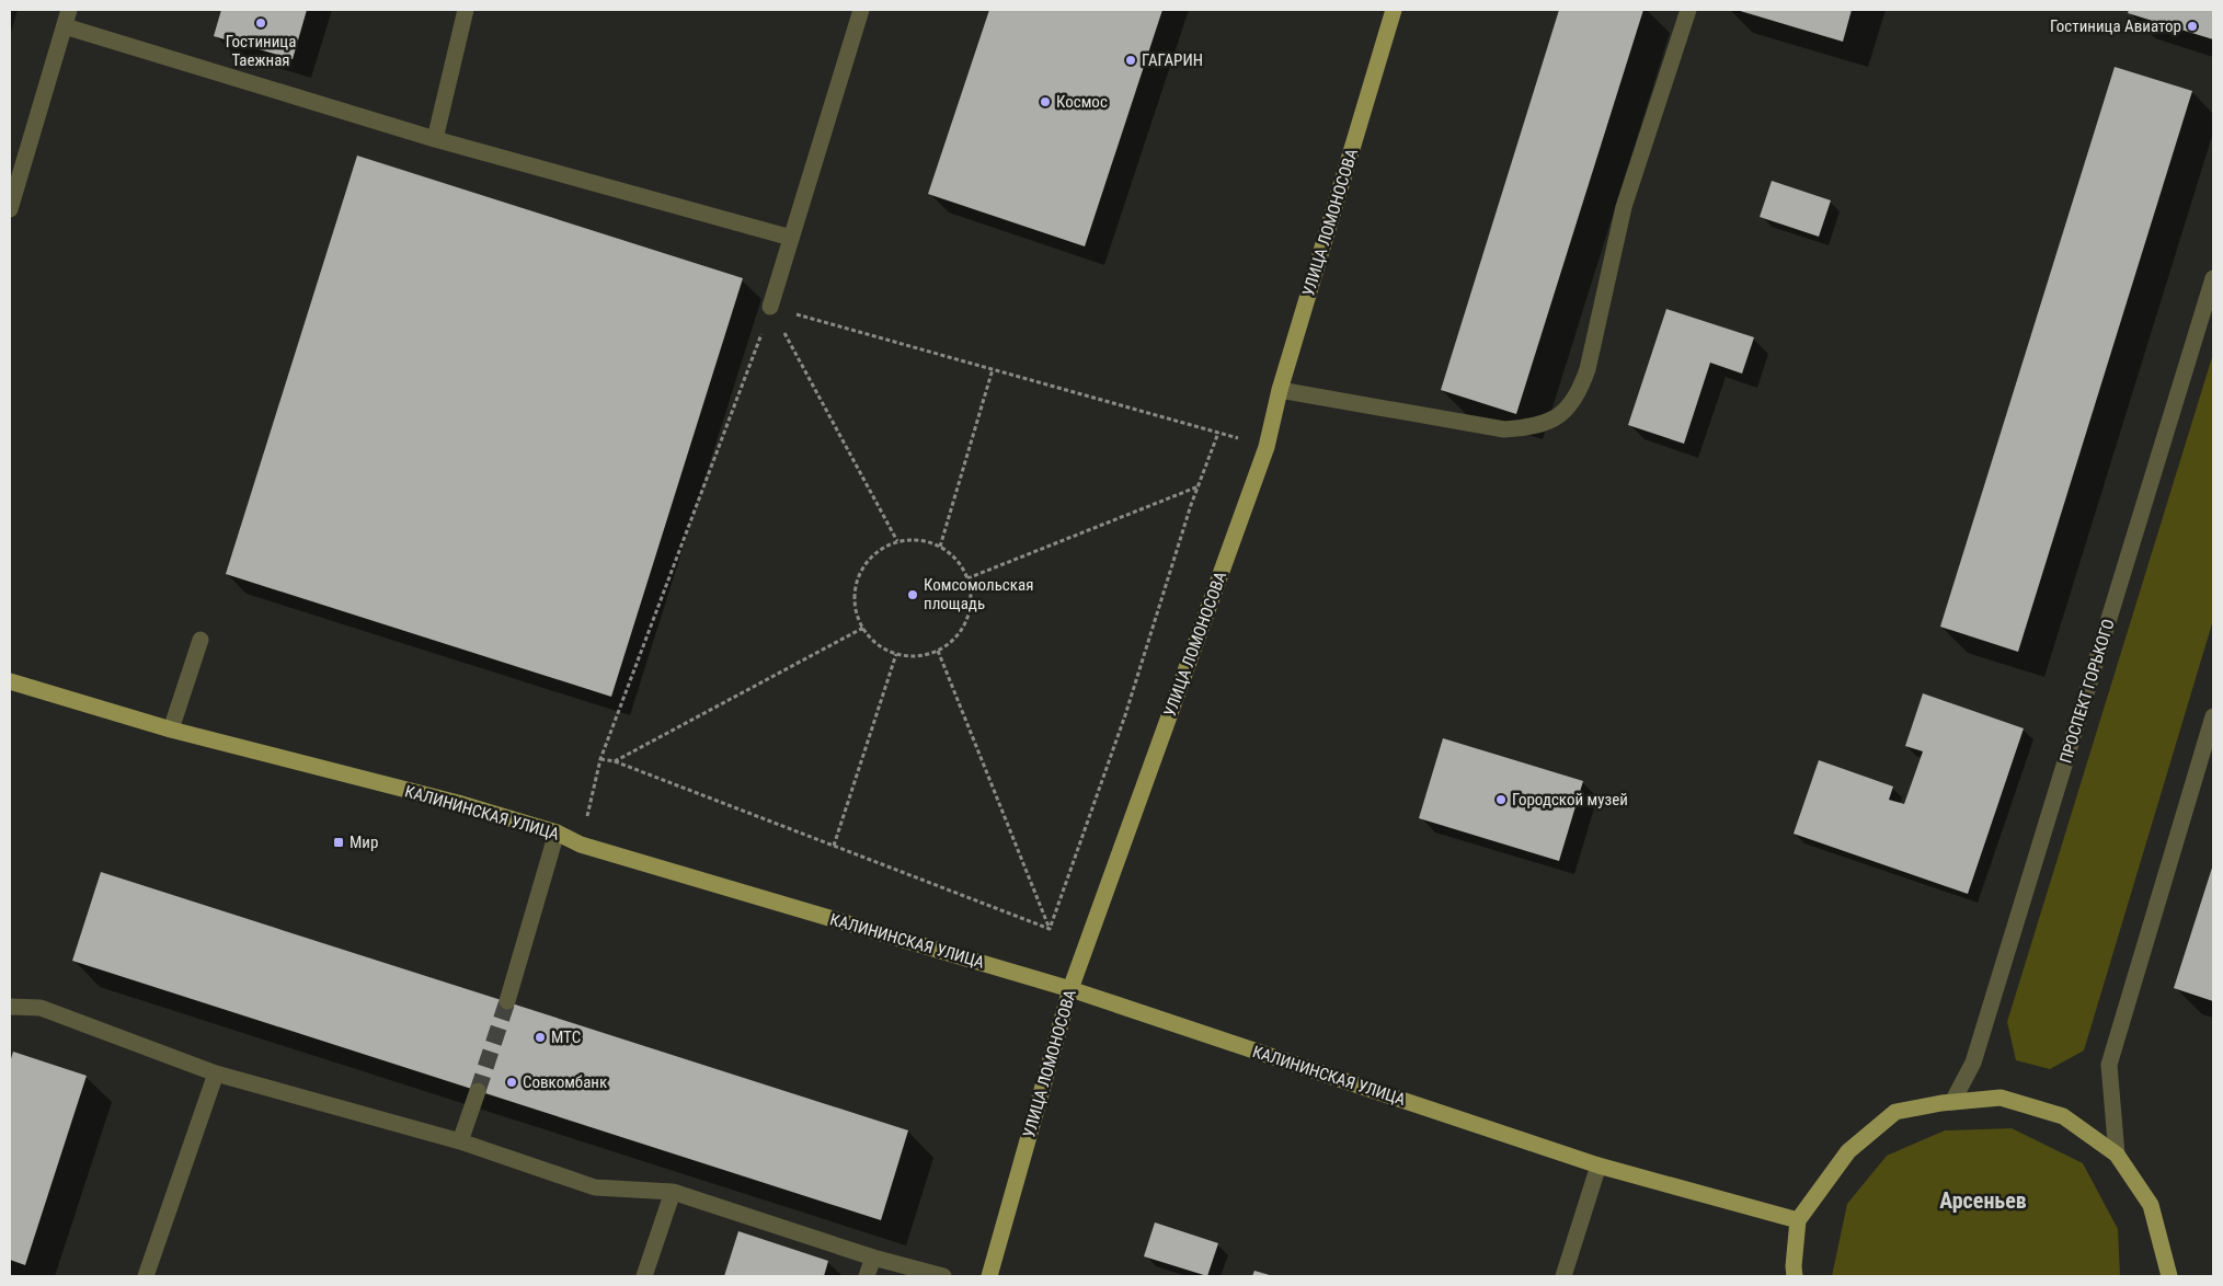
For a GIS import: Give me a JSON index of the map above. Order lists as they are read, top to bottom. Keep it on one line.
{"streets":{"main road":["УЛИЦА ЛОМОНОСОВА","КАЛИНИНСКАЯ УЛИЦА"],"street":["ПРОСПЕКТ ГОРЬКОГО"]},"crossings":[["УЛИЦА ЛОМОНОСОВА","КАЛИНИНСКАЯ УЛИЦА"]],"districts":["Арсеньев"],"places":{"other":["Гостиница Таежная","Гостиница Авиатор","ГАГАРИН","Космос","Комсомольская площадь","Городской музей","МТС","Совкомбанк"],"transit":["Мир"]}}
